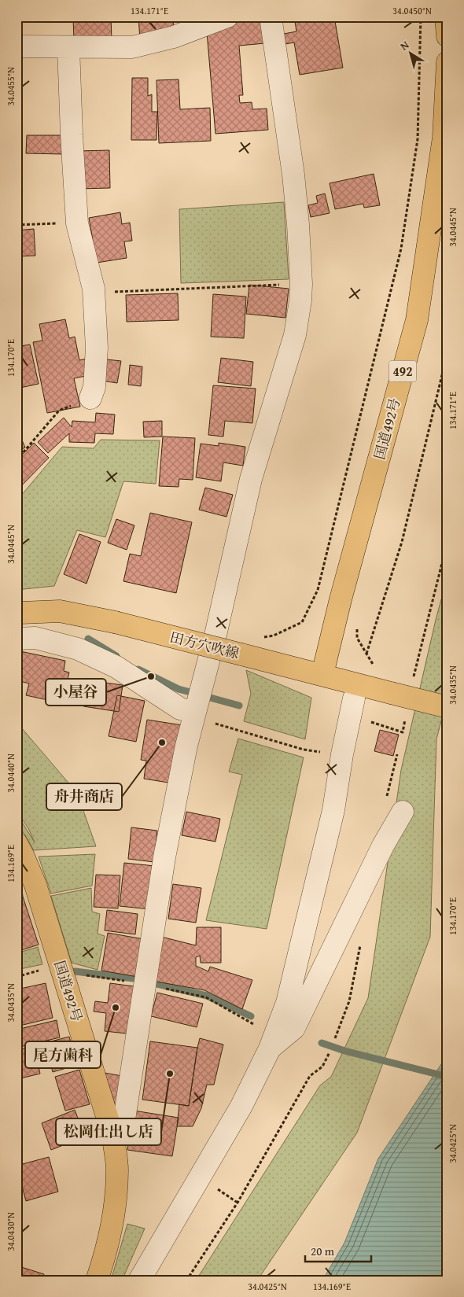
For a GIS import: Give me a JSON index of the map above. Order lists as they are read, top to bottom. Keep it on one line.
{"streets":{"main road":["492","国道492号","田方穴吹線"]},"crossings":[["国道492号","田方穴吹線"]],"places":["小屋谷","舟井商店","尾方歯科","松岡仕出し店"],"scale_bar":"20 m","north":"top left","coordinates":["134.171°E","34.0450°N","34.0455°N","34.0445°N","134.170°E","34.0435°N","34.0440°N","134.169°E","34.0425°N","34.0430°N"]}
